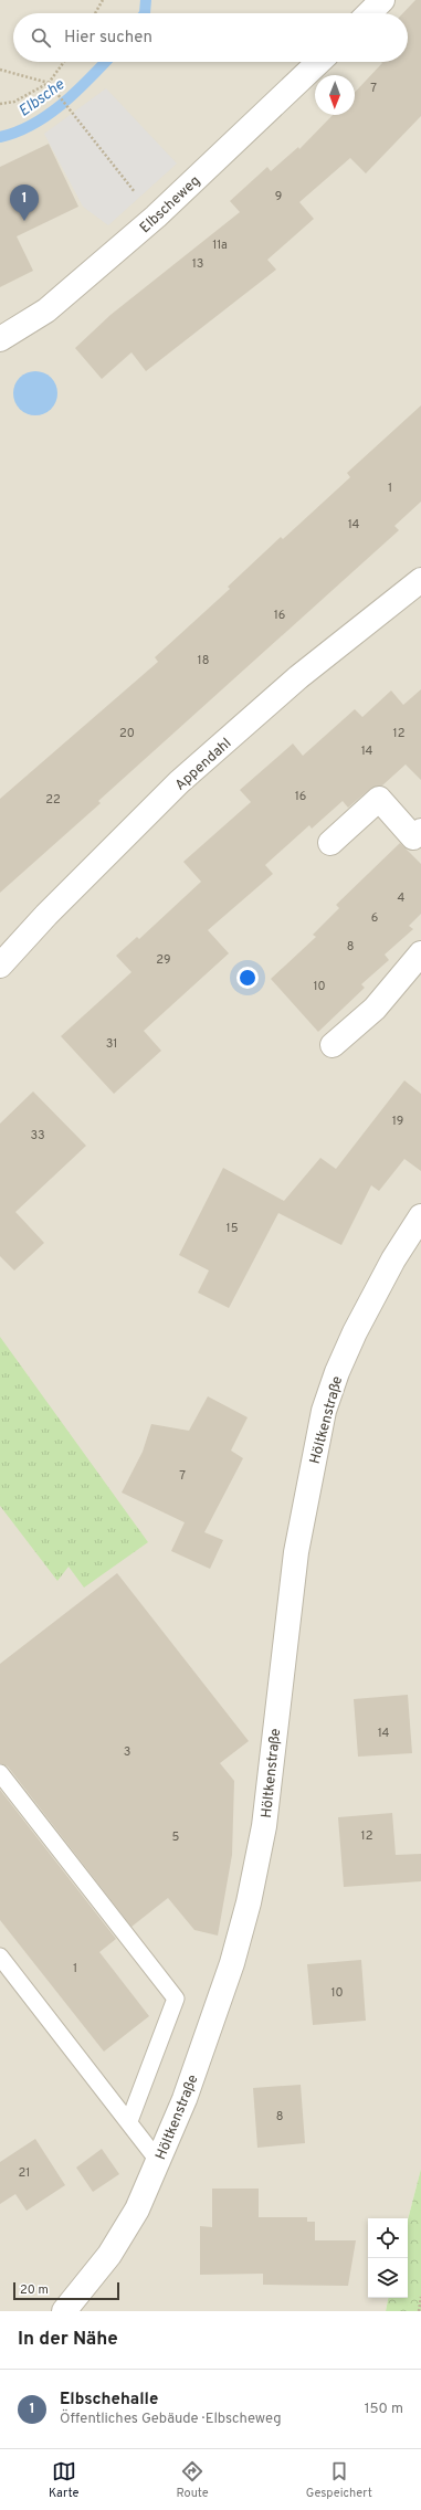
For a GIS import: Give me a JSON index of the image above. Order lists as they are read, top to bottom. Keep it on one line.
{"streets":{"street":["Elbscheweg","Appendahl","Höltkenstraße"]},"water":["Elbsche"],"house_numbers":["7","9","11a","13","1","14","16","18","20","12","14","16","22","4","6","8","29","10","31","19","33","15","7","14","3","12","5","1","10","8","21"],"scale_bar":"20 m","north":"bottom","page":{"search":"Hier suchen","pins":"1","scale":"20 m","heading":"In der Nähe","list":[{"mark":"1","name":"Elbschehalle","note":"Öffentliches Gebäude · Elbscheweg","value":"150 m"}],"nav":["Karte","Route","Gespeichert"]}}
